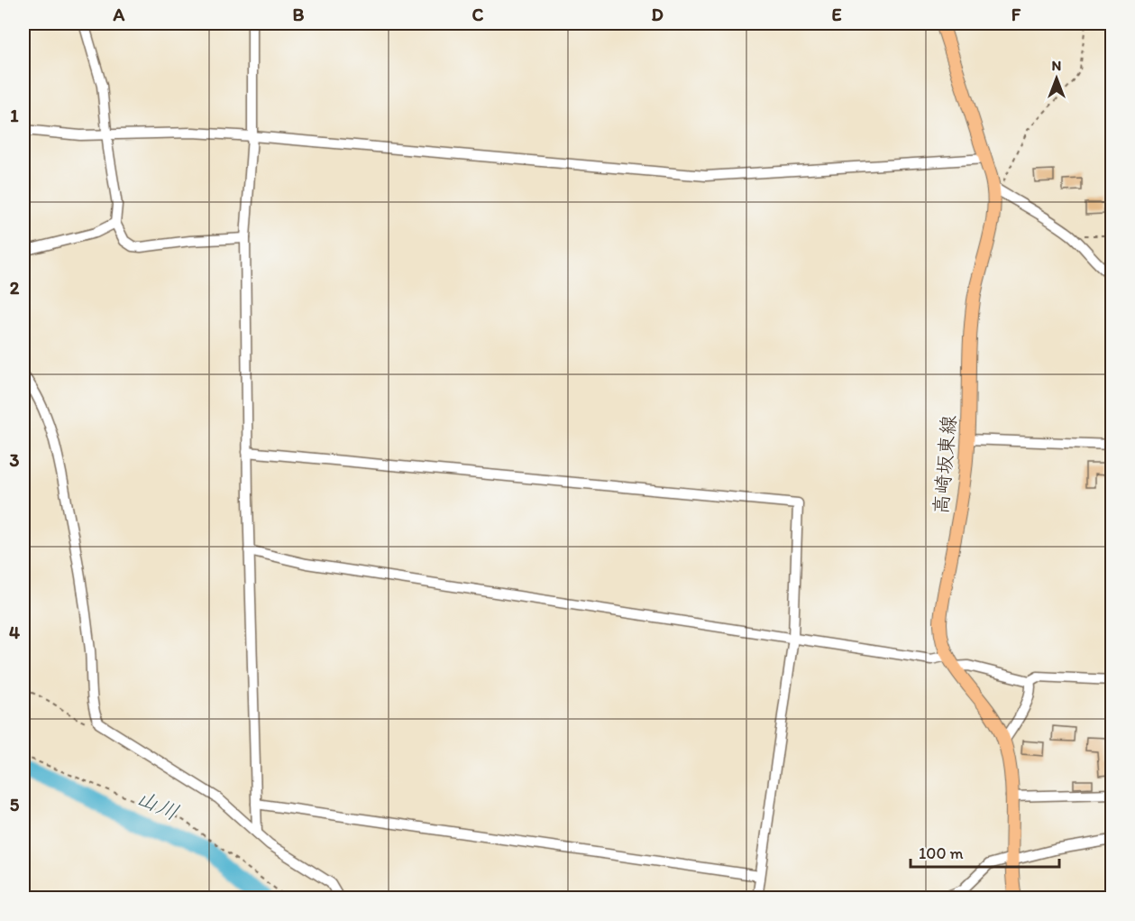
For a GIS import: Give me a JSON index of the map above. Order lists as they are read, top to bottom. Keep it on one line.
{"streets":{"main road":["高崎坂東線"]},"water":["山川"],"scale_bar":"100 m","north":"top","grid":{"columns":["A","B","C","D","E","F"],"rows":["1","2","3","4","5"]}}
